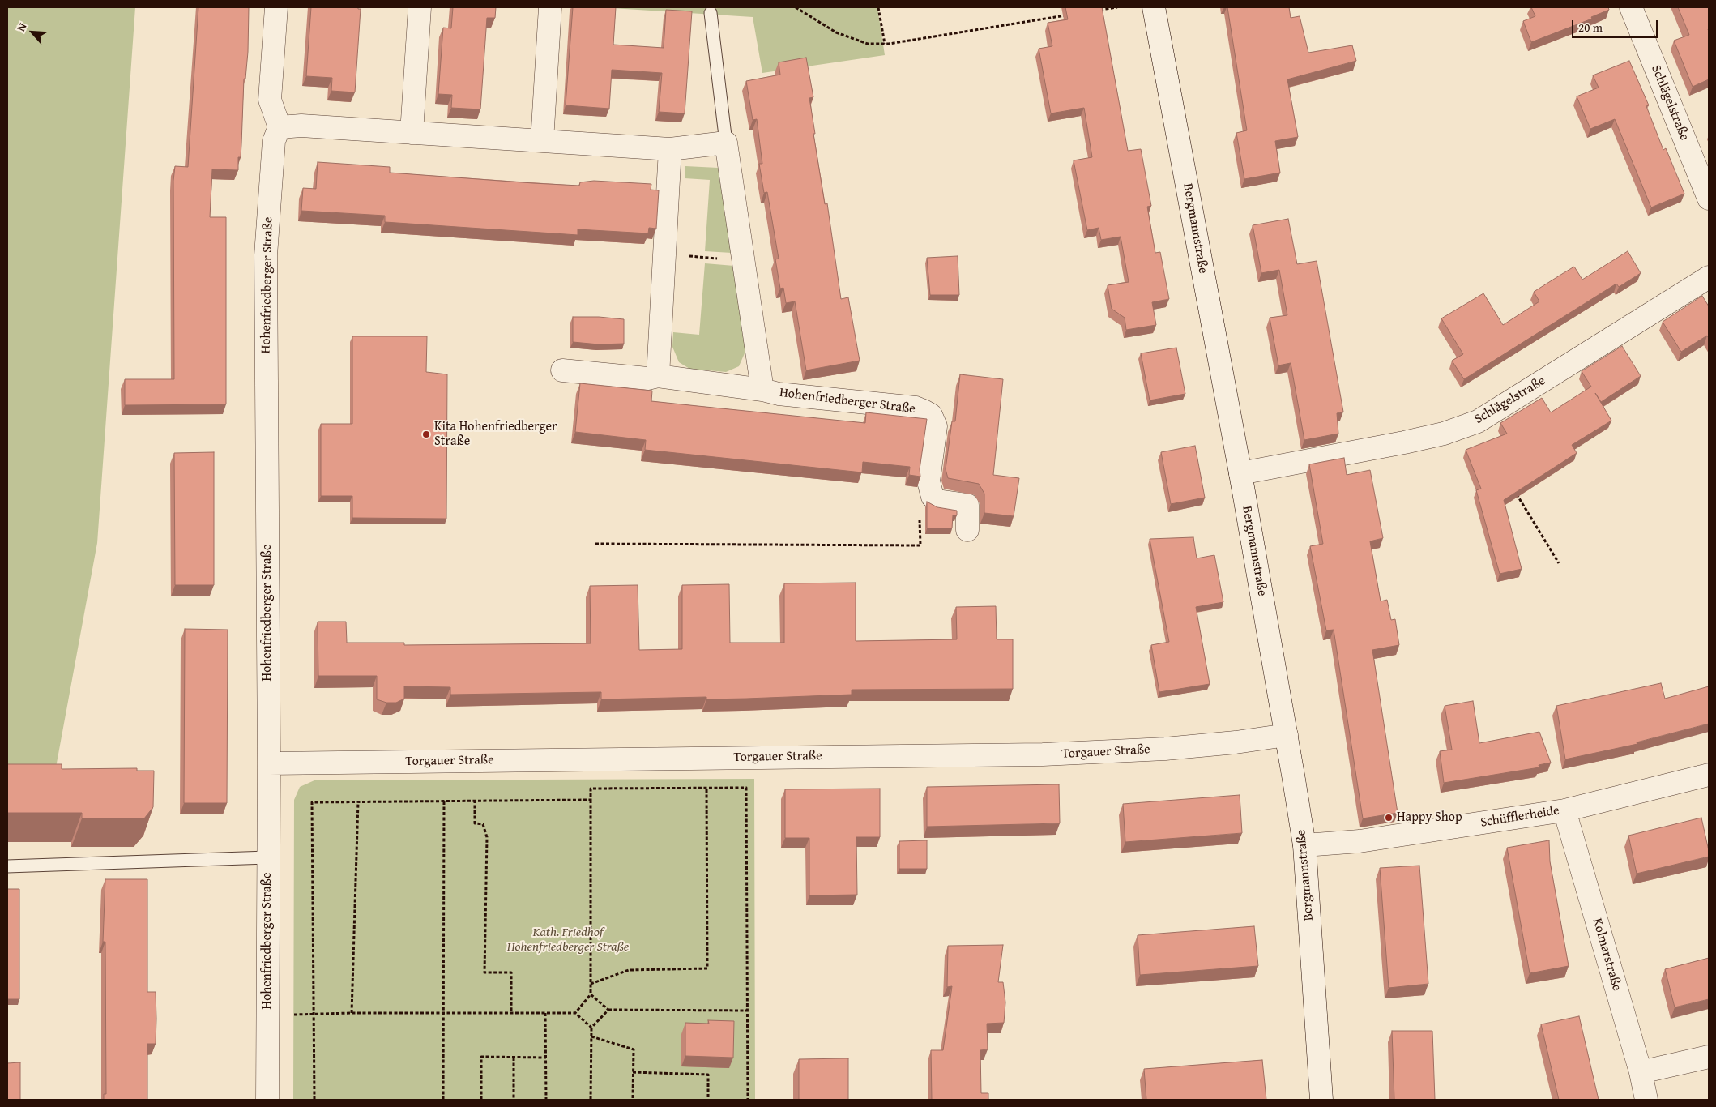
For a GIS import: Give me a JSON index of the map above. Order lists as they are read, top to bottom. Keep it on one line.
{"streets":{"street":["Schlägelstraße","Bergmannstraße","Hohenfriedberger Straße","Torgauer Straße","Schüfflerheide","Kolmarstraße"]},"crossings":[["Schlägelstraße","Bergmannstraße"],["Bergmannstraße","Torgauer Straße"],["Bergmannstraße","Schüfflerheide"],["Hohenfriedberger Straße","Torgauer Straße"],["Schüfflerheide","Kolmarstraße"]],"parks":["Kath. Friedhof Hohenfriedberger Straße"],"places":["Kita Hohenfriedberger Straße","Happy Shop"],"scale_bar":"20 m","north":"top left"}
